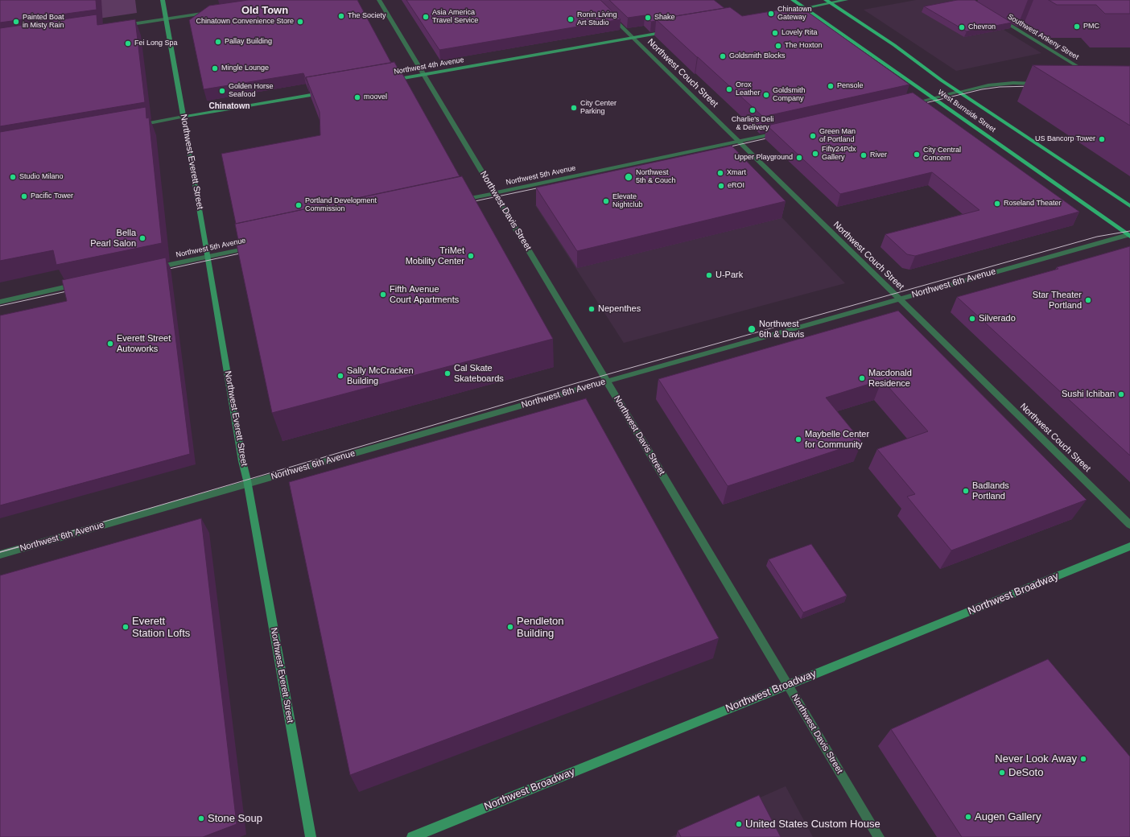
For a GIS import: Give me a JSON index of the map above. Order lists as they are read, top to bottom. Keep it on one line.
{"streets":{"main road":["Northwest 4th Avenue","West Burnside Street","Northwest Everett Street","Northwest Broadway"],"street":["Southwest Ankeny Street","Northwest Couch Street","Northwest 5th Avenue","Northwest Davis Street","Northwest 6th Avenue"]},"crossings":[["Northwest 4th Avenue","Northwest Couch Street"],["Northwest 4th Avenue","Northwest Davis Street"],["Northwest Couch Street","Northwest 5th Avenue"],["Northwest Couch Street","Northwest 6th Avenue"],["West Burnside Street","Northwest 6th Avenue"],["Northwest Everett Street","Northwest 5th Avenue"],["Northwest Everett Street","Northwest 6th Avenue"],["Northwest 5th Avenue","Northwest Davis Street"],["Northwest Davis Street","Northwest 6th Avenue"],["Northwest Davis Street","Northwest Broadway"]],"districts":["Old Town","Chinatown"],"places":["Chinatown Gateway","The Society","Asia America Travel Service","Shake","Ronin Living Art Studio","Painted Boat in Misty Rain","Chinatown Convenience Store","PMC","Chevron","Lovely Rita","Pallay Building","Fei Long Spa","The Hoxton","Goldsmith Blocks","Mingle Lounge","Pensole","Orox Leather","Golden Horse Seafood","Goldsmith Company","moovel","City Center Parking","Charlie's Deli & Delivery","Green Man of Portland","US Bancorp Tower","Fifty24Pdx Gallery","City Central Concern","River","Upper Playground","Xmart","Studio Milano","Northwest 5th & Couch","eROI","Pacific Tower","Elevate Nightclub","Roseland Theater","Portland Development Commission","Bella Pearl Salon","TriMet Mobility Center","U-Park","Fifth Avenue Court Apartments","Star Theater Portland","Nepenthes","Silverado","Northwest 6th & Davis","Everett Street Autoworks","Cal Skate Skateboards","Sally McCracken Building","Macdonald Residence","Sushi Ichiban","Maybelle Center for Community","Badlands Portland","Everett Station Lofts","Pendleton Building","Never Look Away","DeSoto","Augen Gallery","Stone Soup","United States Custom House"]}
